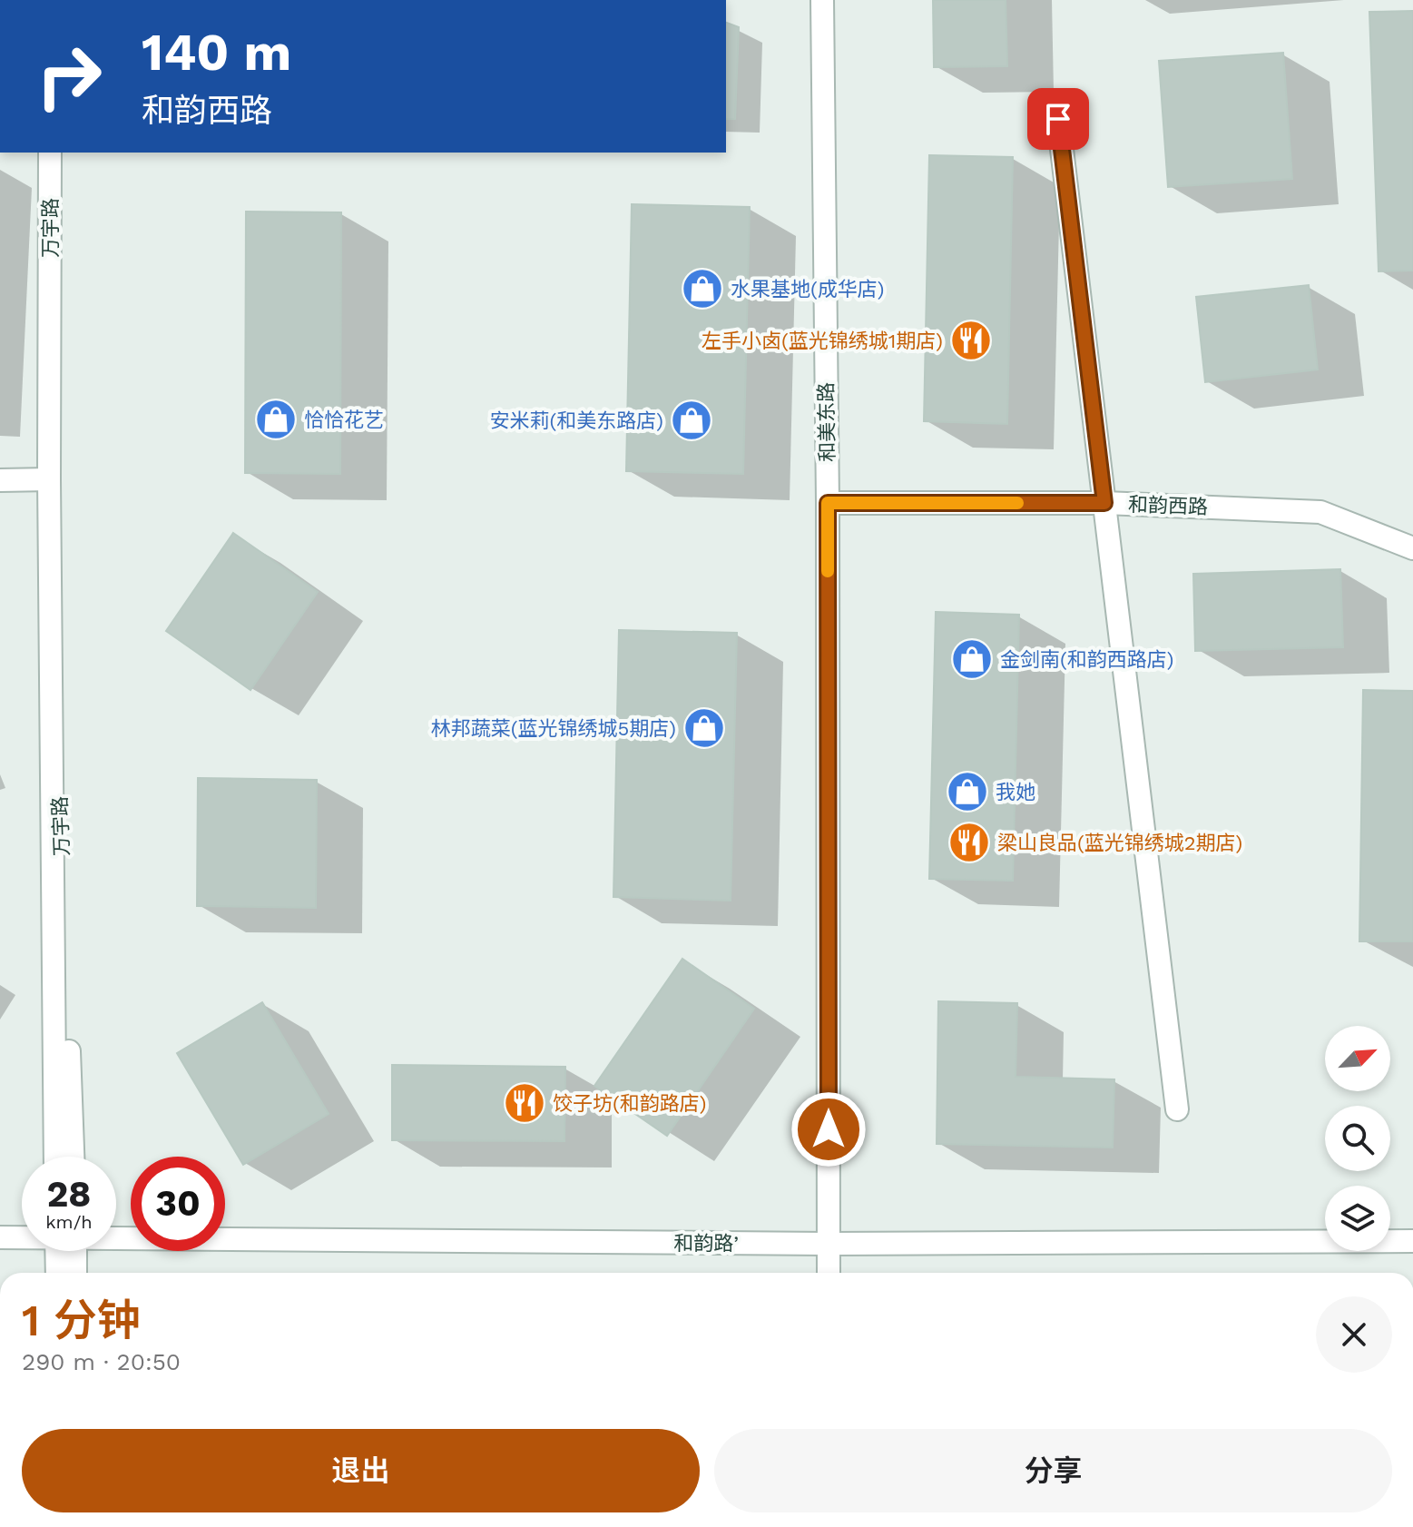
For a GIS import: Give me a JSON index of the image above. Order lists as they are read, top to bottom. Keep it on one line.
{"streets":{"street":["万宇路","和美东路","和韵西路","和韵路’"]},"crossings":[["和美东路","和韵西路"],["和美东路","和韵路’"]],"places":{"shop":["水果基地(成华店)","恰恰花艺","安米莉(和美东路店)","金剑南(和韵西路店)","林邦蔬菜(蓝光锦绣城5期店)","我她"],"restaurant":["左手小卤(蓝光锦绣城1期店)","梁山良品(蓝光锦绣城2期店)","饺子坊(和韵路店)"]},"north":"top right","page":{"turn":["140 m","和韵西路"],"speed":"28 km/h","limit":"30","heading":["1 分钟","290 m · 20:50"],"buttons":["退出","分享"]}}
